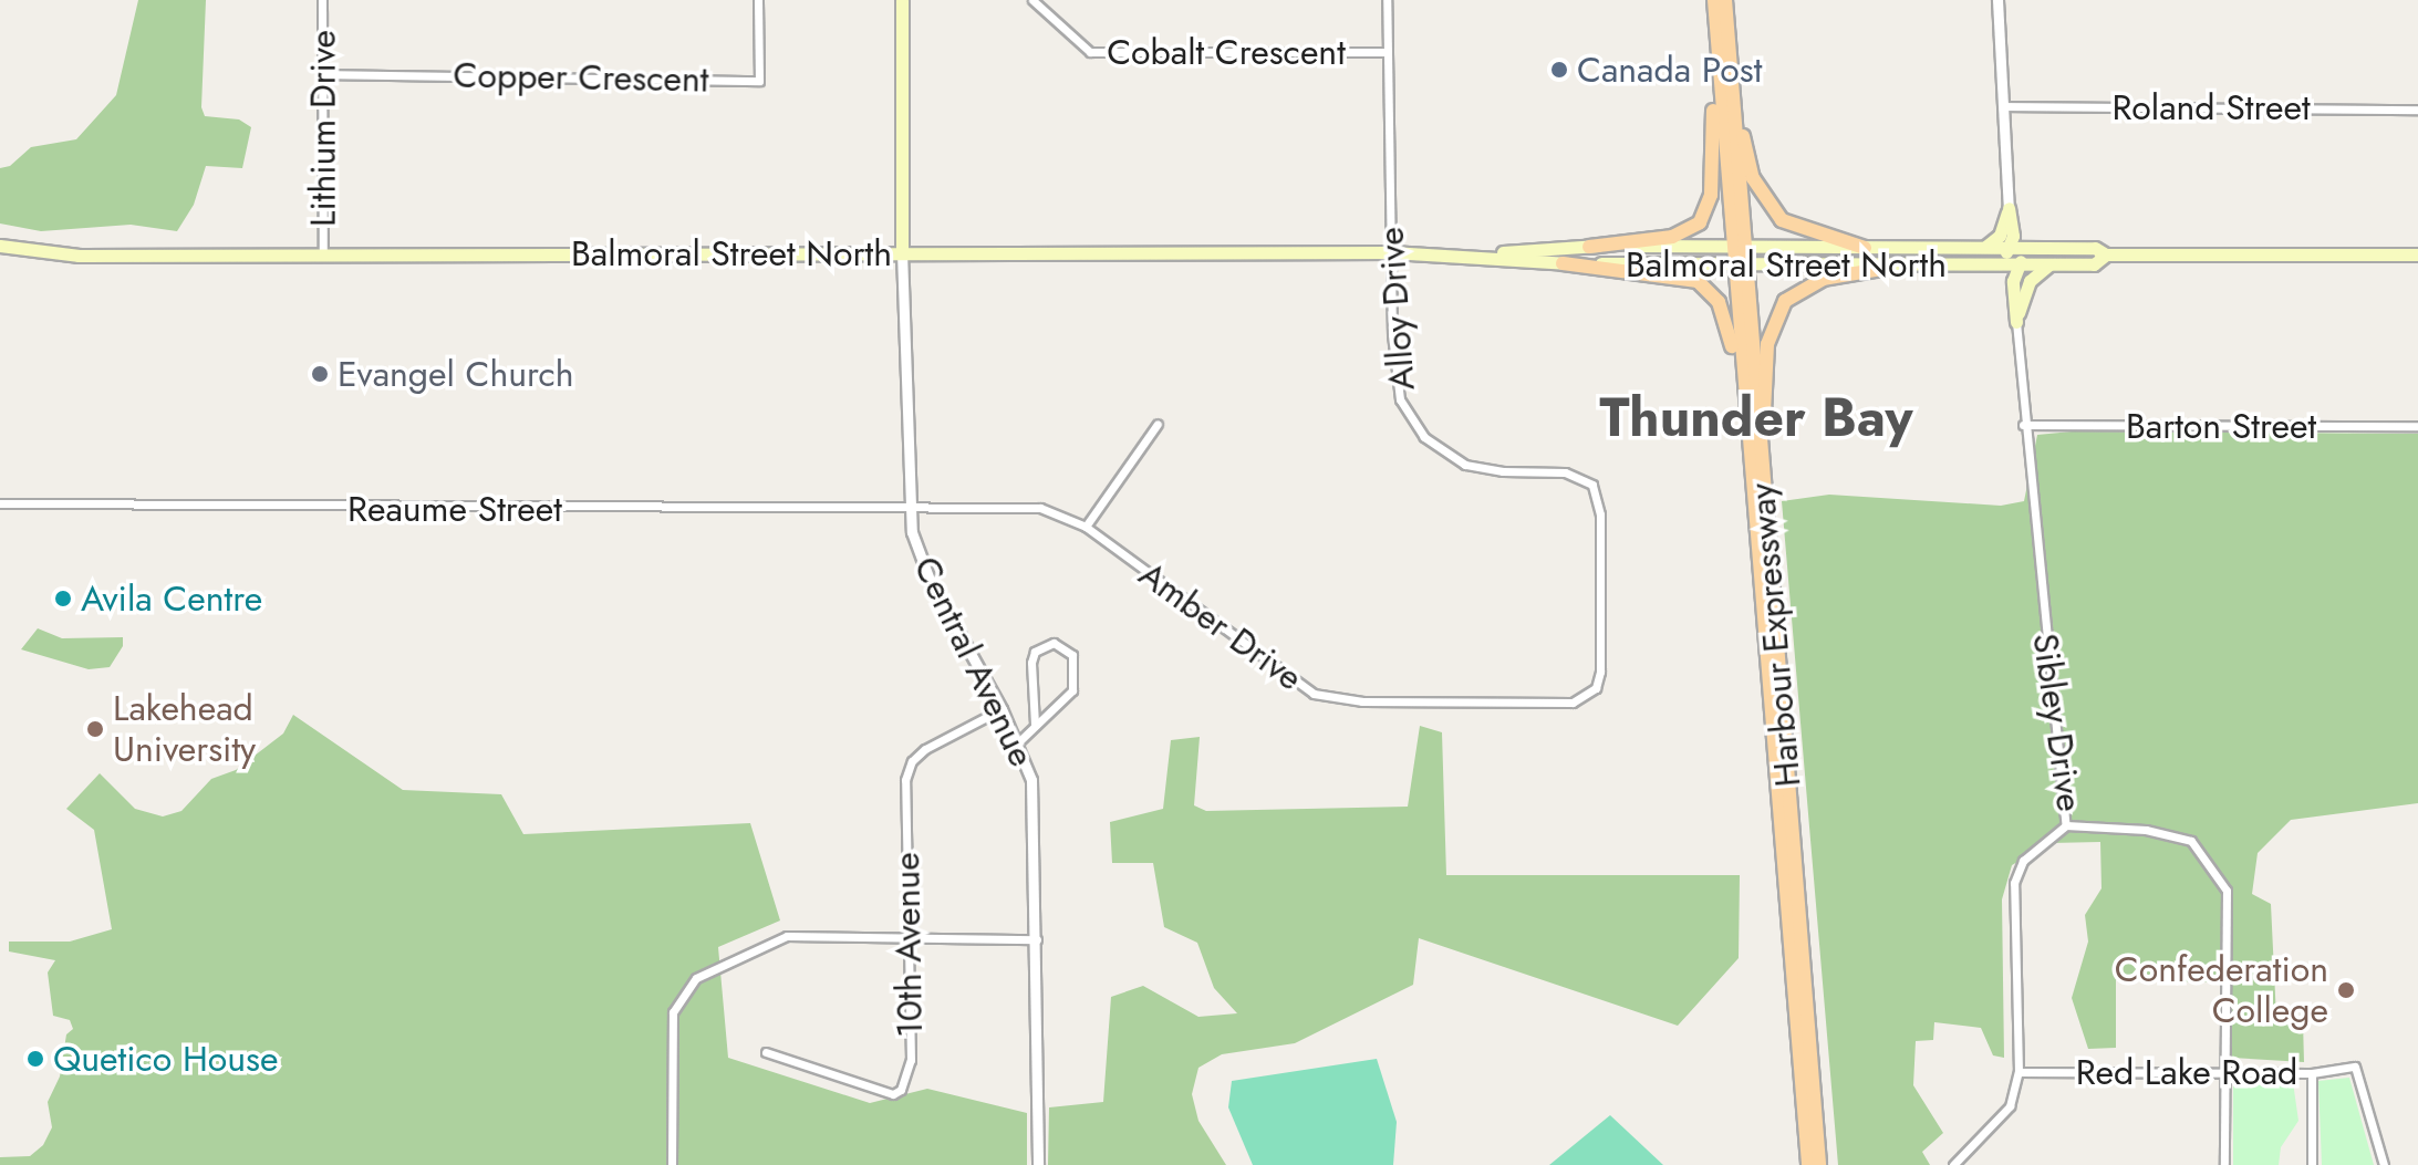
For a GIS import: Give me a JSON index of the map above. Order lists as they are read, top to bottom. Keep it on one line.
{"streets":{"main road":["Balmoral Street North","Harbour Expressway","Central Avenue"],"street":["Cobalt Crescent","Copper Crescent","Roland Street","Lithium Drive","Alloy Drive","Barton Street","Reaume Street","Amber Drive","Sibley Drive","10th Avenue","Red Lake Road"]},"crossings":[["Cobalt Crescent","Alloy Drive"],["Copper Crescent","Lithium Drive"],["Lithium Drive","Balmoral Street North"],["Balmoral Street North","Alloy Drive"],["Balmoral Street North","Harbour Expressway"],["Balmoral Street North","Central Avenue"],["Alloy Drive","Amber Drive"],["Barton Street","Sibley Drive"],["Reaume Street","Amber Drive"],["Reaume Street","Central Avenue"],["Amber Drive","Central Avenue"],["Central Avenue","10th Avenue"],["Sibley Drive","Red Lake Road"]],"districts":["Thunder Bay"],"places":["Canada Post","Evangel Church","Avila Centre","Lakehead University","Confederation College","Quetico House"]}
